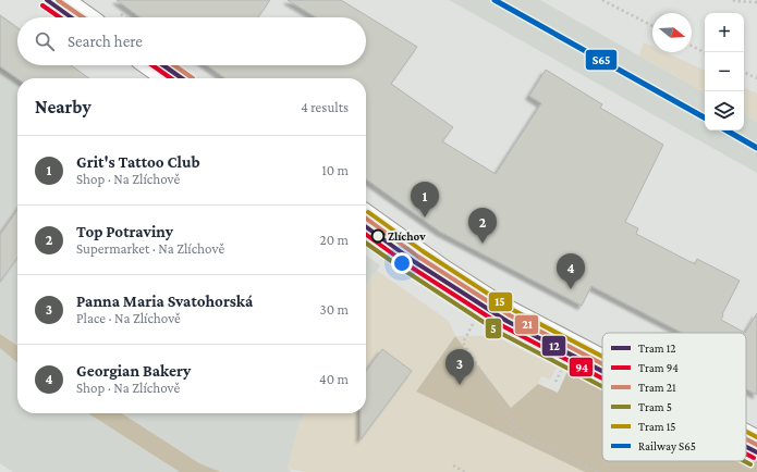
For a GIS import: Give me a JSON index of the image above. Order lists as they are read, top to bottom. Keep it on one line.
{"places":["Zlíchov"],"lines":["tram line 12","tram line 21","rail line S65","tram line 94","tram line 15","tram line 5"],"legend":["Tram 12","Tram 94","Tram 21","Tram 5","Tram 15","Railway S65"],"north":"right","page":{"map_buttons":["+","−"],"search":"Search here","heading":["Nearby","4 results"],"list":[{"mark":"1","name":"Grit's Tattoo Club","note":"Shop · Na Zlíchově","value":"10 m"},{"mark":"2","name":"Top Potraviny","note":"Supermarket · Na Zlíchově","value":"20 m"},{"mark":"3","name":"Panna Maria Svatohorská","note":"Place · Na Zlíchově","value":"30 m"},{"mark":"4","name":"Georgian Bakery","note":"Shop · Na Zlíchově","value":"40 m"}],"pins":["1","2","4","3"]}}
